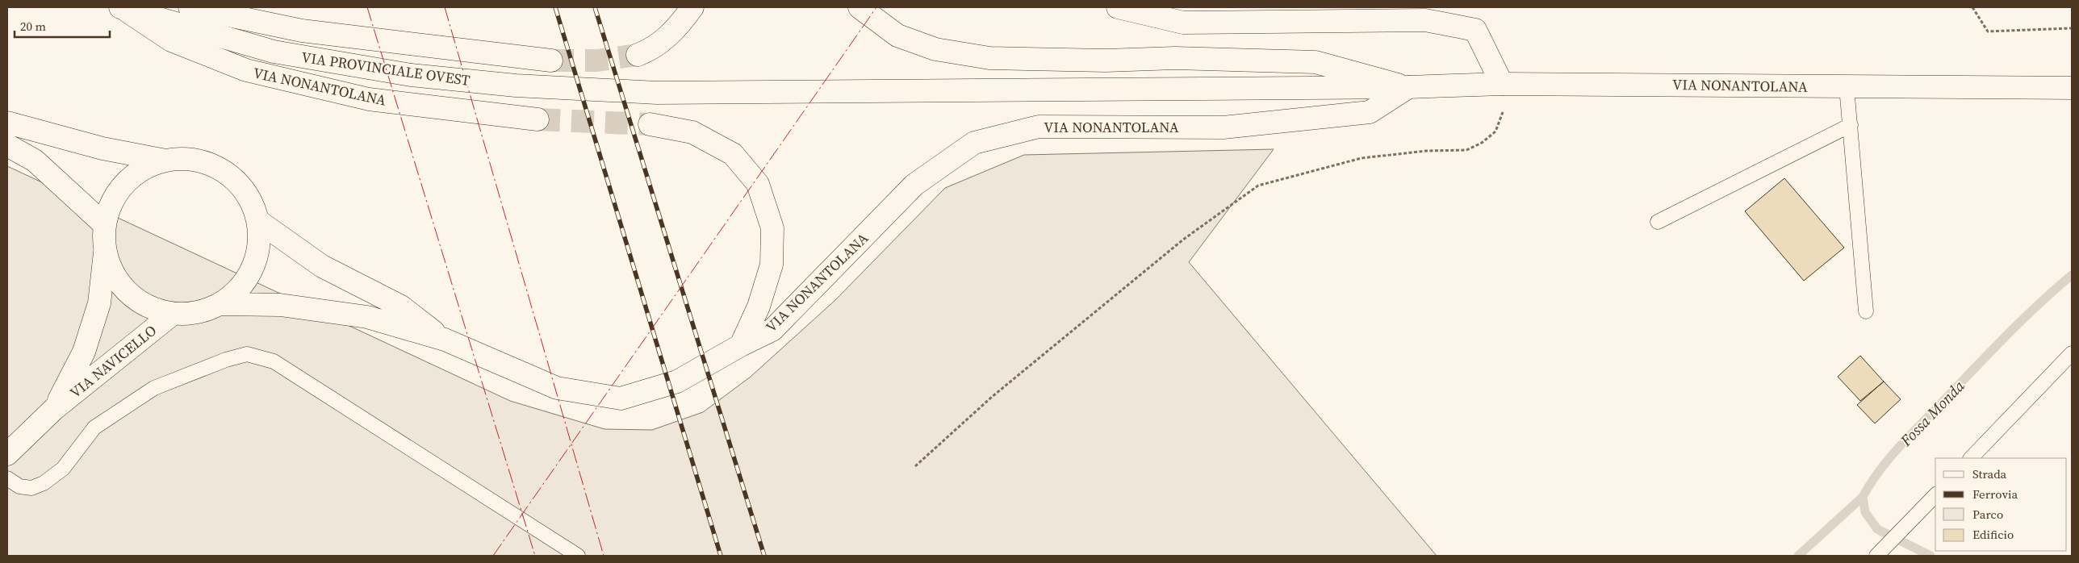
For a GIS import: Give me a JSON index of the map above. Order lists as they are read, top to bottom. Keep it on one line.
{"streets":{"main road":["VIA PROVINCIALE OVEST","VIA NONANTOLANA","VIA NAVICELLO"]},"crossings":[["VIA PROVINCIALE OVEST","VIA NONANTOLANA"],["VIA NONANTOLANA","VIA NAVICELLO"]],"water":["Fossa Monda"],"legend":["Strada","Ferrovia","Parco","Edificio"],"scale_bar":"20 m"}
